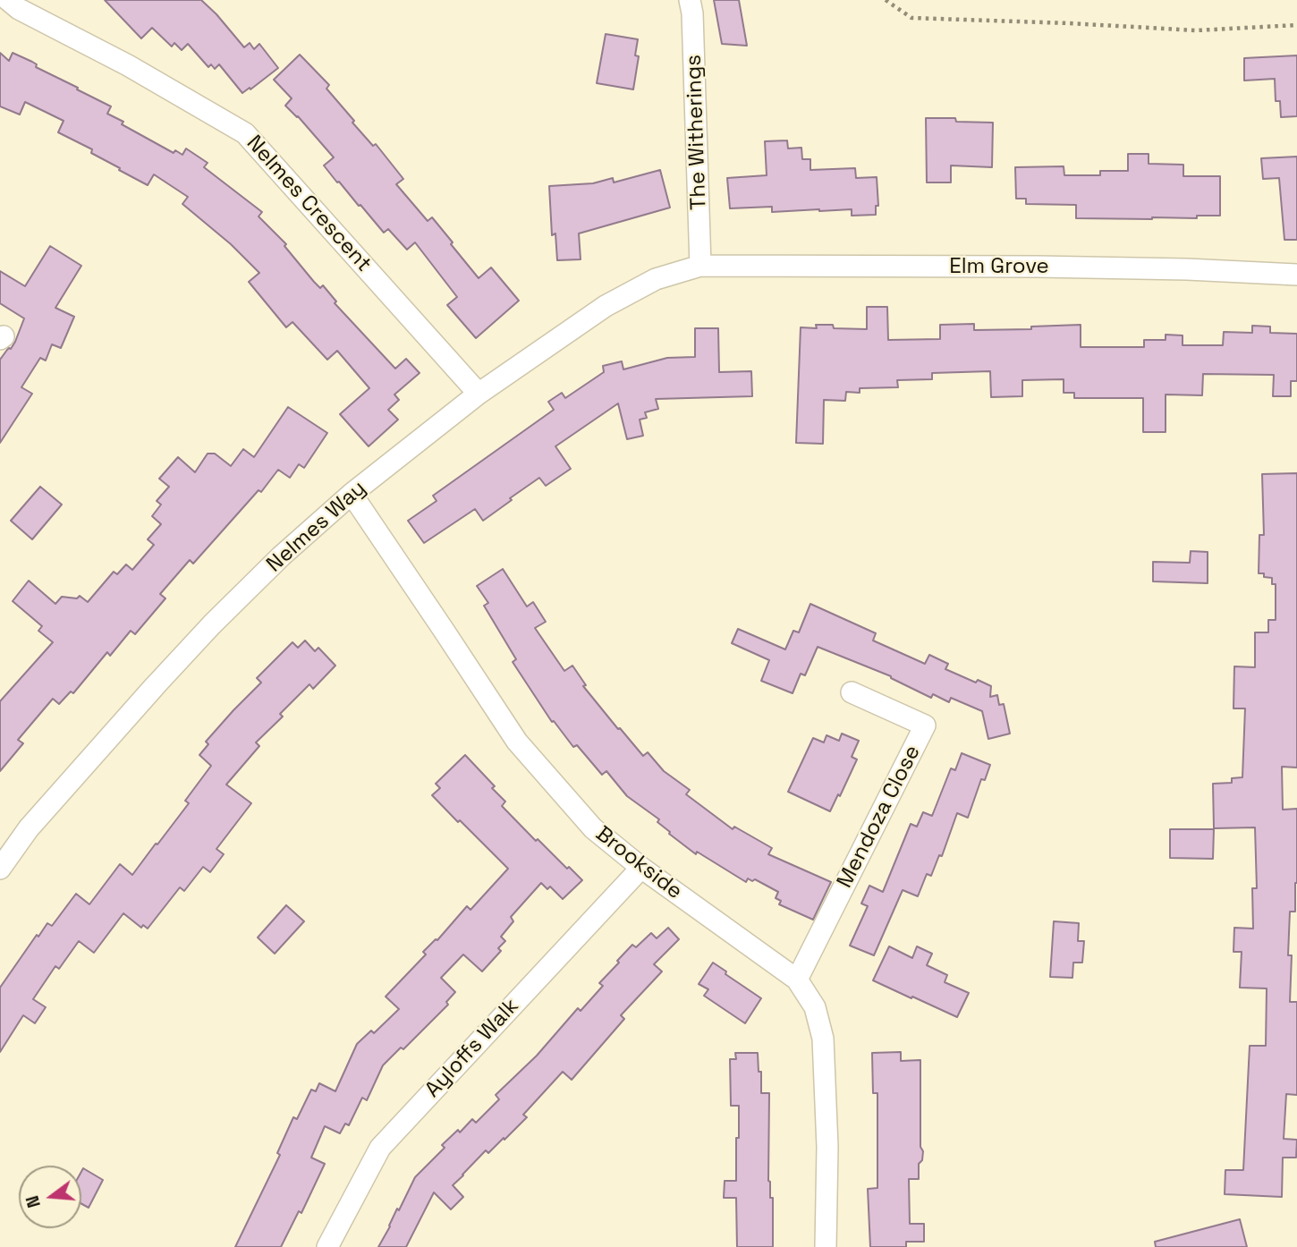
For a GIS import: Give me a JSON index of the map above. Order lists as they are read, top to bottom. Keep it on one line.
{"streets":{"street":["The Witherings","Nelmes Crescent","Elm Grove","Nelmes Way","Mendoza Close","Brookside","Ayloffs Walk"]},"crossings":[["The Witherings","Elm Grove"],["The Witherings","Nelmes Way"],["Nelmes Crescent","Nelmes Way"],["Elm Grove","Nelmes Way"],["Nelmes Way","Brookside"],["Mendoza Close","Brookside"],["Brookside","Ayloffs Walk"]],"north":"left"}
